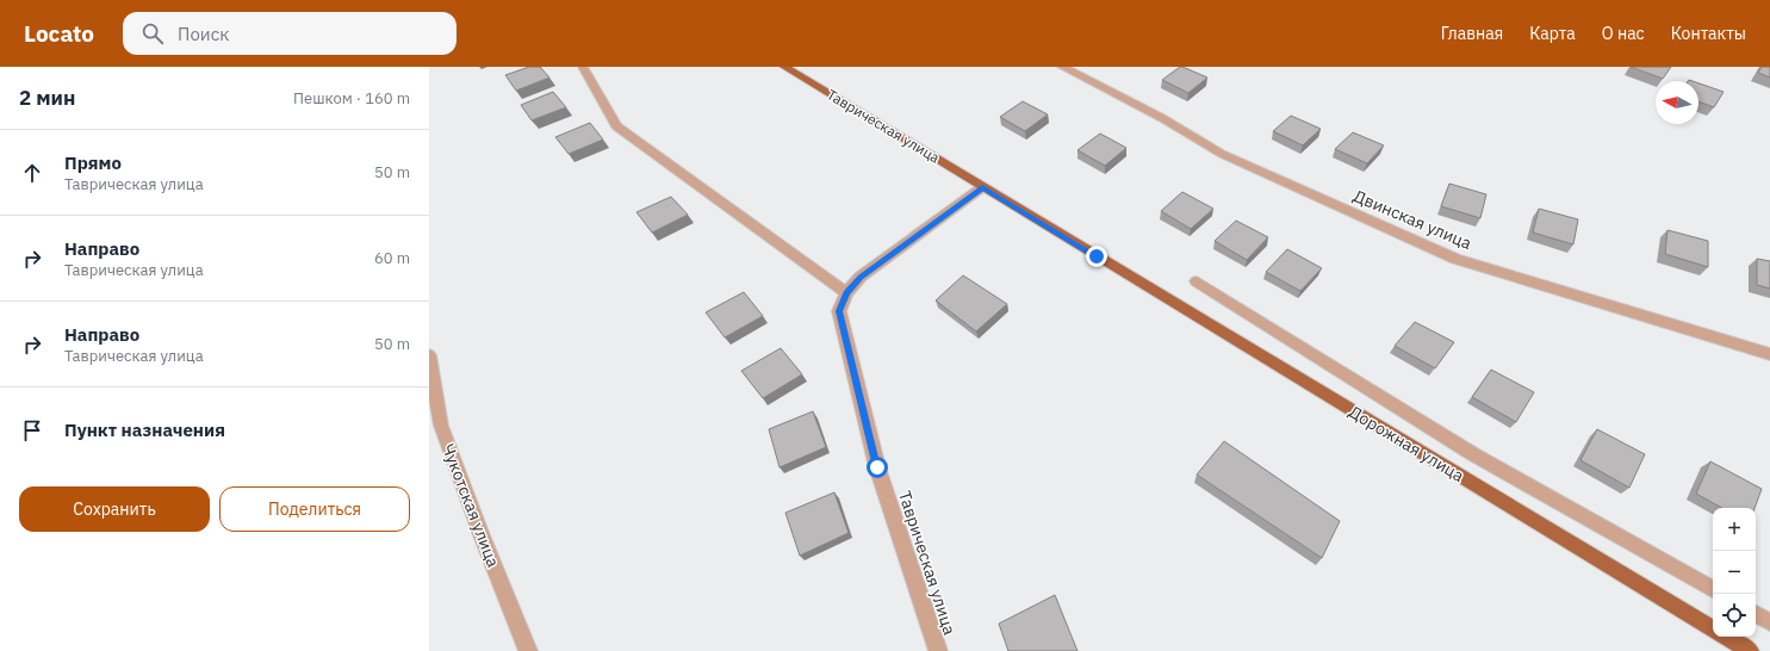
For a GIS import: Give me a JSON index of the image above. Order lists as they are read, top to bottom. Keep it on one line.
{"streets":{"main road":["Таврическая улица","Дорожная улица"],"street":["Двинская улица","Чукотская улица"]},"crossings":[["Таврическая улица","Дорожная улица"]],"north":"left","page":{"header":"Locato","search":"Поиск","nav":["Главная","Карта","О нас","Контакты"],"heading":["2 мин","Пешком · 160 m"],"list":[["Прямо","Таврическая улица","50 m"],["Направо","Таврическая улица","60 m"],["Направо","Таврическая улица","50 m"],"Пункт назначения"],"buttons":["Сохранить","Поделиться"],"map_buttons":["+","−"]}}
